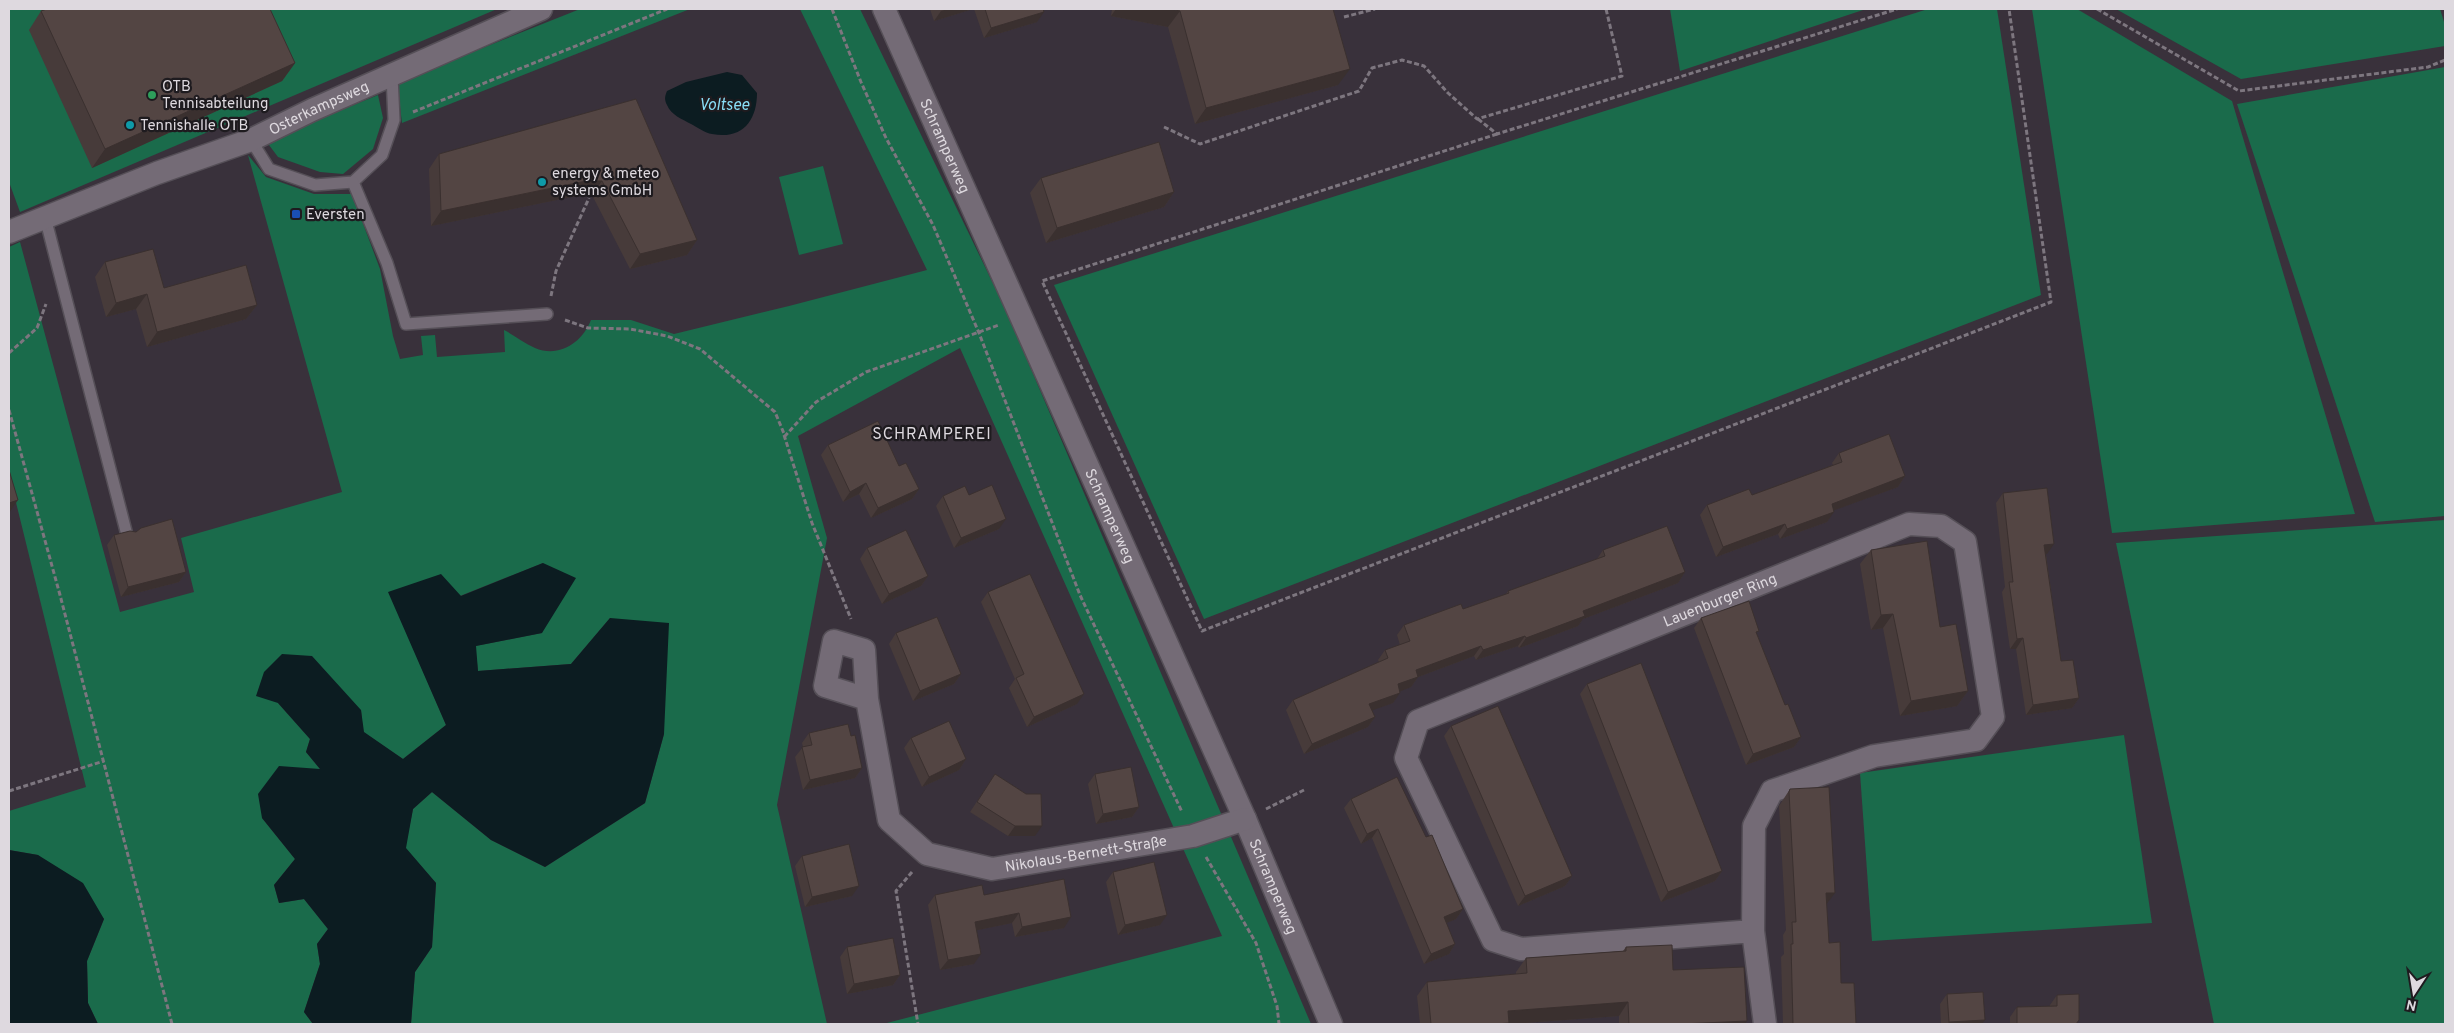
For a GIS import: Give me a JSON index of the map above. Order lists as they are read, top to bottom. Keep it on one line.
{"streets":{"street":["Osterkampsweg","Schramperweg","Lauenburger Ring","Nikolaus-Bernett-Straße"]},"crossings":[["Schramperweg","Nikolaus-Bernett-Straße"]],"districts":["SCHRAMPEREI"],"water":["Voltsee"],"places":{"other":["OTB Tennisabteilung","Tennishalle OTB","energy & meteo systems GmbH"],"transit":["Eversten"]},"north":"bottom"}
